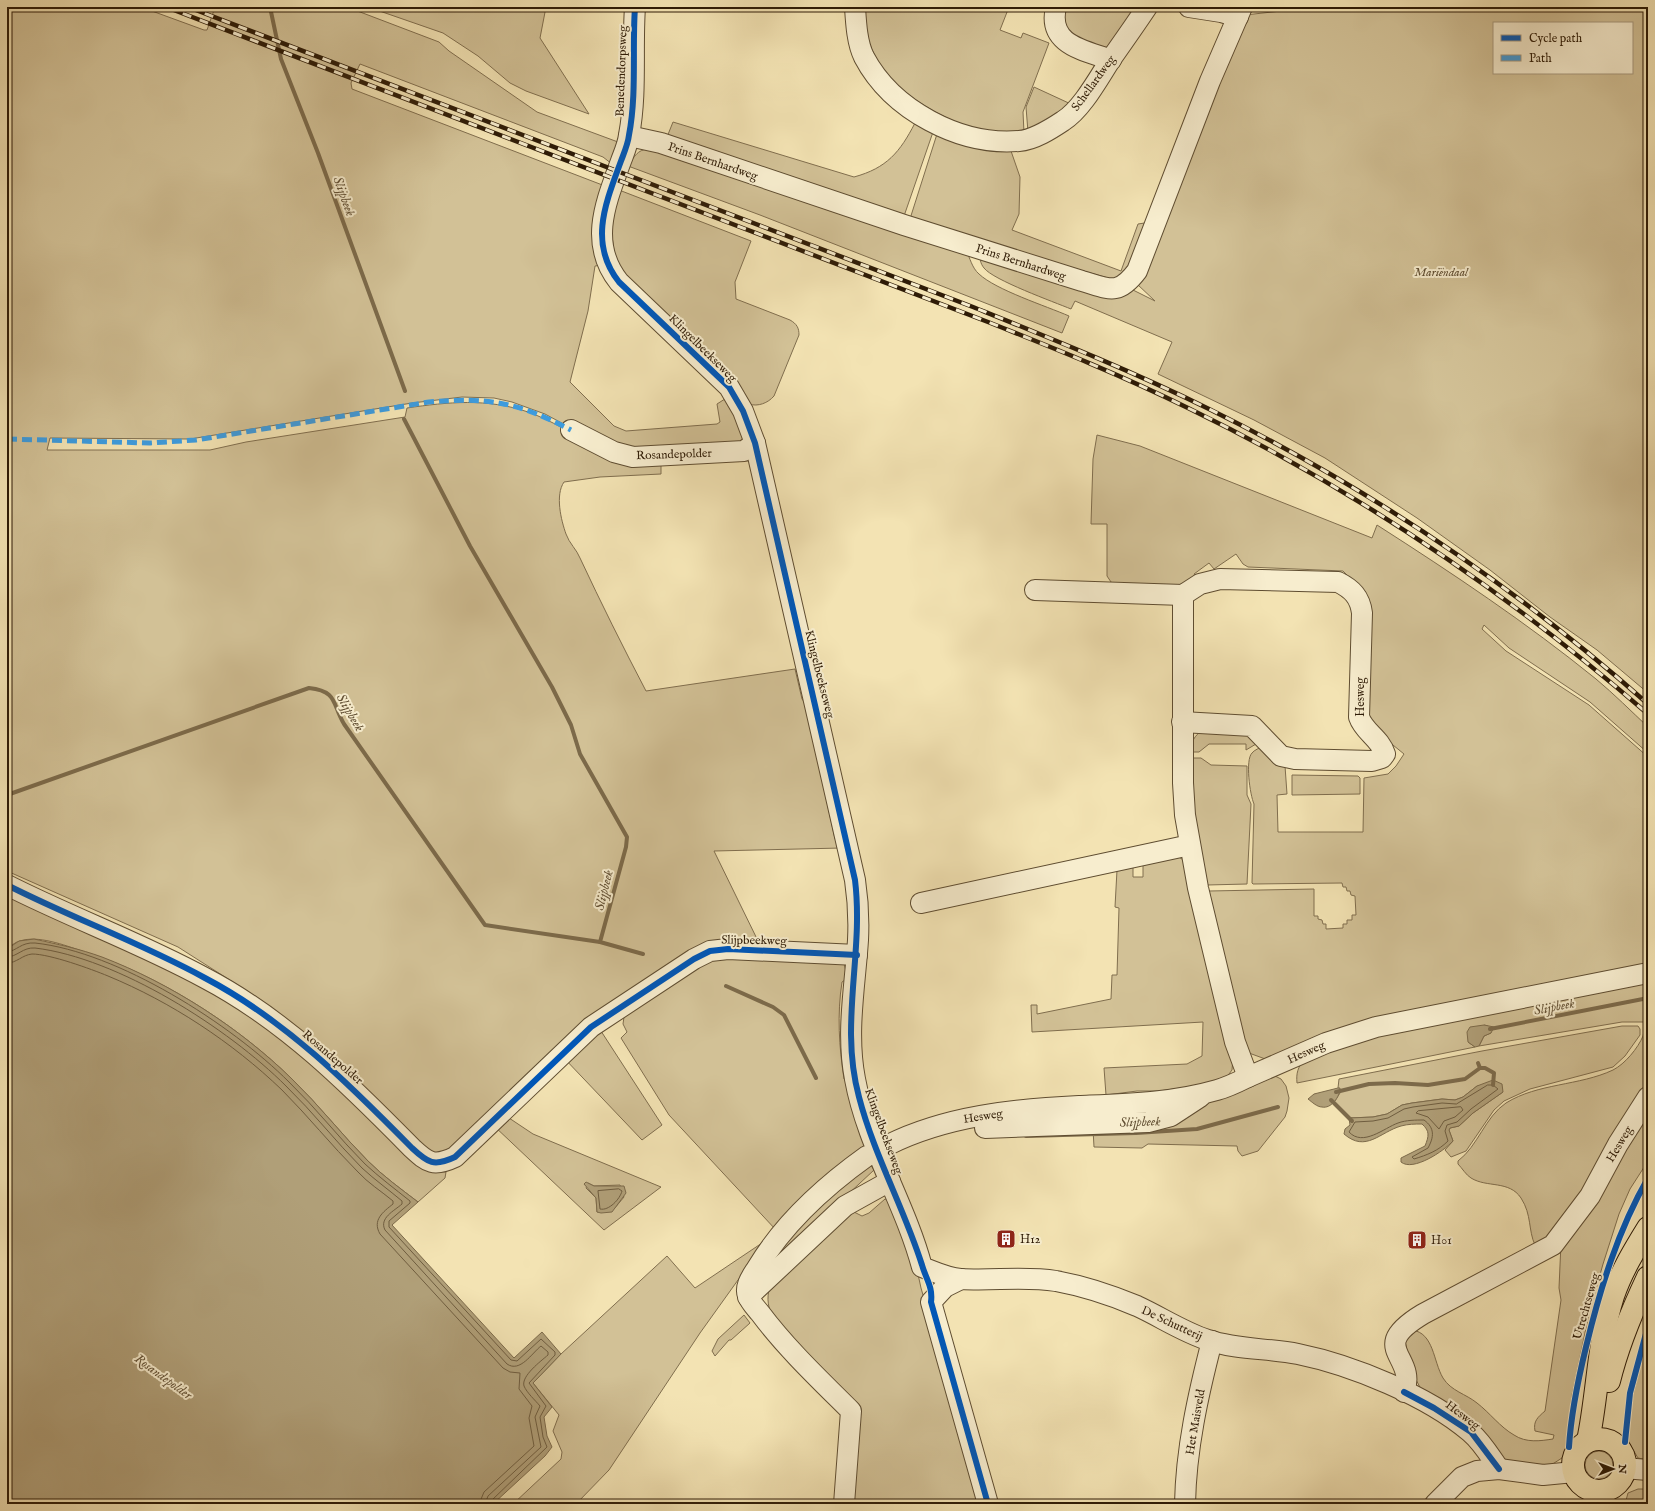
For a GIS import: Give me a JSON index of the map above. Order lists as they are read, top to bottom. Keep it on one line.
{"streets":{"main road":["Utrechtseweg"],"street":["Benedendorpsweg","Schellardweg","Prins Bernhardweg","Klingelbeekseweg","Rosandepolder","Hesweg","Slijpbeekweg","De Schutterij","Het Maisveld"]},"crossings":[["Benedendorpsweg","Prins Bernhardweg"],["Benedendorpsweg","Klingelbeekseweg"],["Prins Bernhardweg","Klingelbeekseweg"],["Klingelbeekseweg","Rosandepolder"],["Klingelbeekseweg","Slijpbeekweg"],["Klingelbeekseweg","De Schutterij"],["Rosandepolder","Slijpbeekweg"],["Hesweg","De Schutterij"],["De Schutterij","Het Maisveld"]],"water":["Slijpbeek","Rosandepolder"],"parks":["Mariëndaal"],"places":{"building":["H12","H01"]},"legend":["Cycle path","Path"],"north":"right"}
